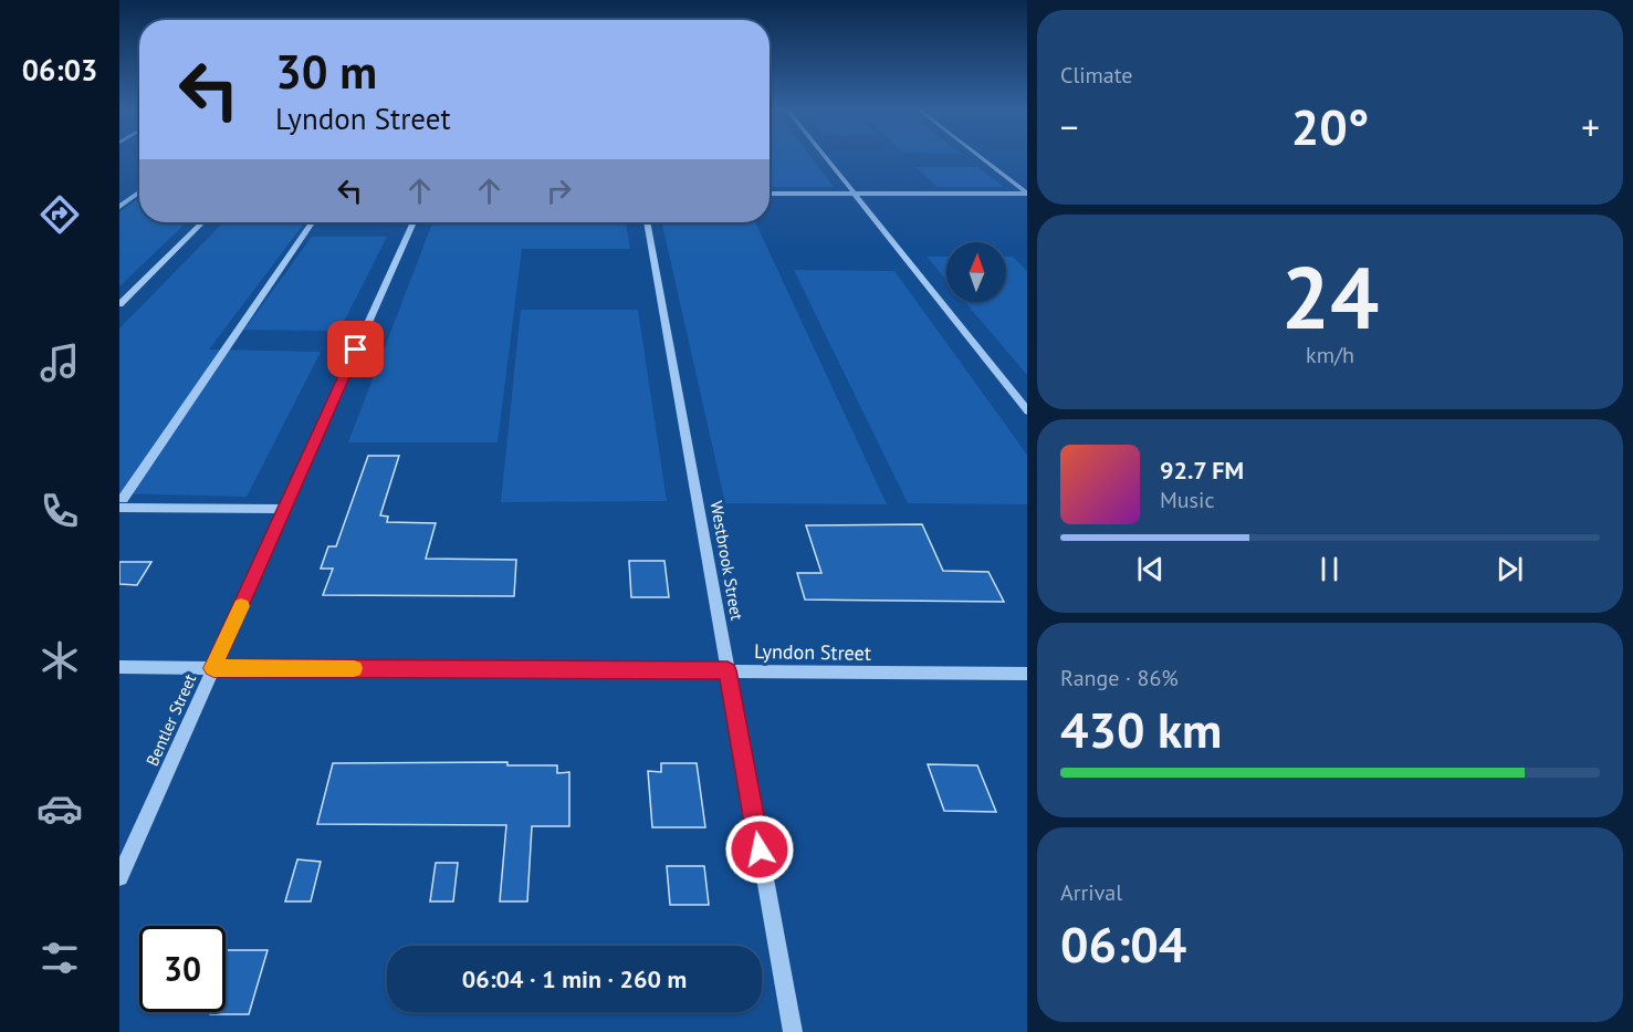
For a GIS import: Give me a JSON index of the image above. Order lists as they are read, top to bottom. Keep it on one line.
{"streets":{"street":["Westbrook Street","Lyndon Street","Bentler Street"]},"crossings":[["Westbrook Street","Lyndon Street"],["Lyndon Street","Bentler Street"]],"north":"top","page":{"tabs":"06:03","tile":["Climate",["24","km/h"],["Range · 86%","430 km"],["Arrival","06:04"]],"turn":["30 m","Lyndon Street"],"heat":["−","20°","+"],"song":["92.7 FM","Music"],"limit":"30","trip":"06:04 · 1 min · 260 m"}}
